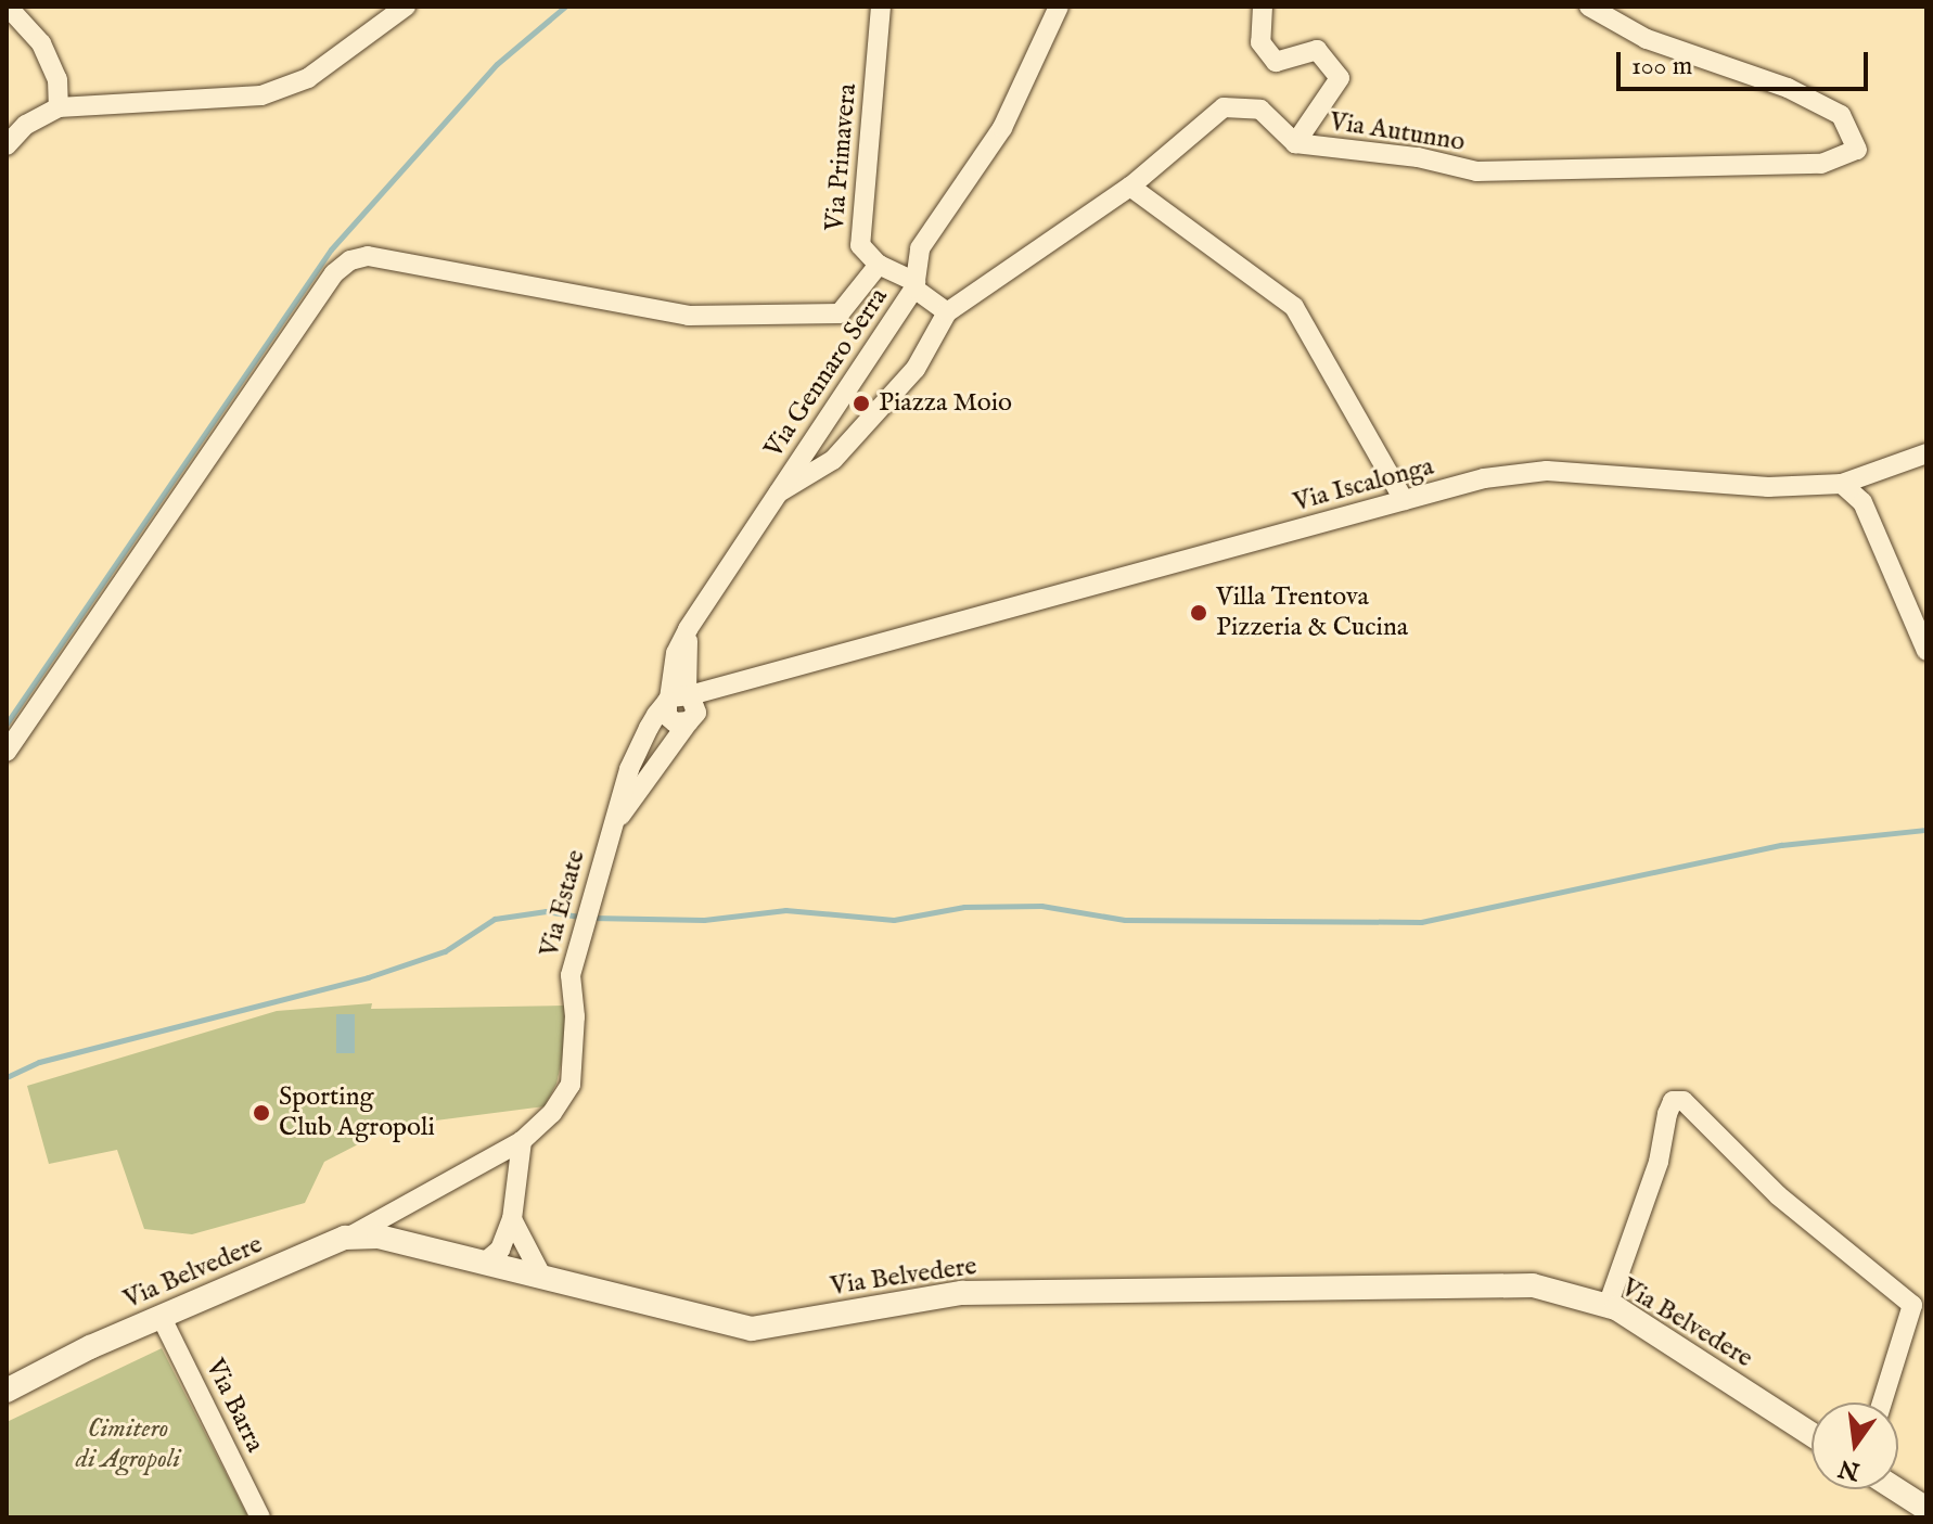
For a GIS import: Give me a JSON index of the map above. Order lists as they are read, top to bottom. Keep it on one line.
{"streets":{"street":["Via Autunno","Via Primavera","Via Gennaro Serra","Via Iscalonga","Via Estate","Via Belvedere","Via Barra"]},"crossings":[["Via Gennaro Serra","Via Estate"],["Via Iscalonga","Via Estate"],["Via Estate","Via Belvedere"],["Via Belvedere","Via Barra"]],"parks":["Cimitero di Agropoli"],"places":["Piazza Moio","Villa Trentova Pizzeria & Cucina","Sporting Club Agropoli"],"scale_bar":"100 m","north":"bottom"}
